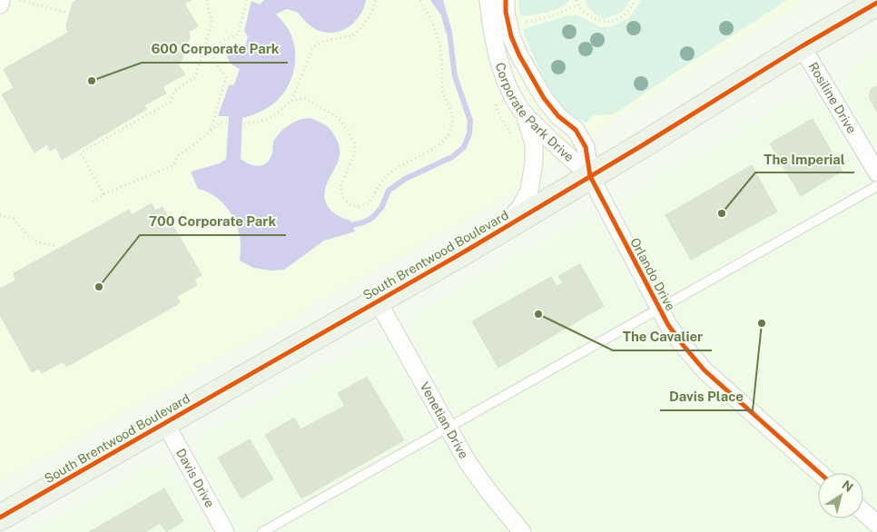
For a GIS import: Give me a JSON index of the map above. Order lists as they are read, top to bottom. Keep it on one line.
{"streets":{"main road":["South Brentwood Boulevard"],"street":["Rosiline Drive","Corporate Park Drive","Orlando Drive","Venetian Drive","Davis Drive"]},"crossings":[["Rosiline Drive","South Brentwood Boulevard"],["Corporate Park Drive","South Brentwood Boulevard"],["Corporate Park Drive","Orlando Drive"],["South Brentwood Boulevard","Orlando Drive"],["South Brentwood Boulevard","Venetian Drive"],["South Brentwood Boulevard","Davis Drive"]],"places":["600 Corporate Park","The Imperial","700 Corporate Park","The Cavalier","Davis Place"],"north":"top right"}
